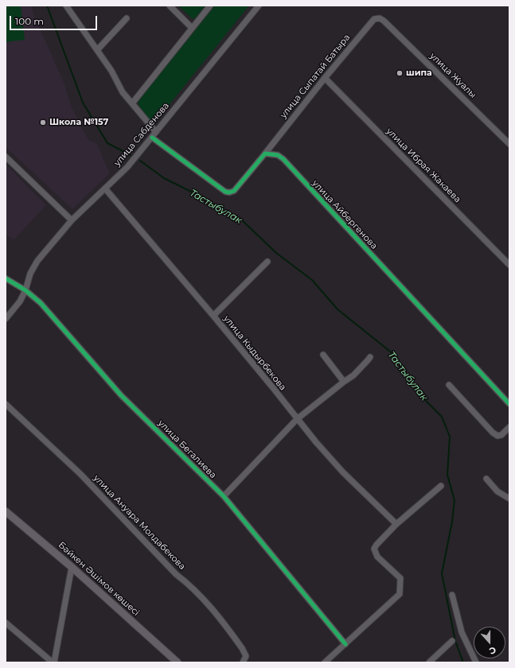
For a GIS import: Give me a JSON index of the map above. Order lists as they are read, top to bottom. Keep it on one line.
{"streets":{"main road":["Бәйкен Әшімов көшесі"],"street":["улица Жуалы","улица Сыпатай Батыра","улица Сабденова","улица Ибрая Жакаева","улица Айбергенова","улица Кыдырбекова","улица Бегалиева","улица Ануара Молдабекова"]},"crossings":[["улица Жуалы","улица Сыпатай Батыра"],["улица Сыпатай Батыра","улица Ибрая Жакаева"],["улица Сыпатай Батыра","улица Айбергенова"],["улица Сабденова","улица Кыдырбекова"],["улица Сабденова","улица Бегалиева"]],"water":["Тастыбулак"],"places":["шипа","Школа №157"],"scale_bar":"100 m","north":"bottom"}
